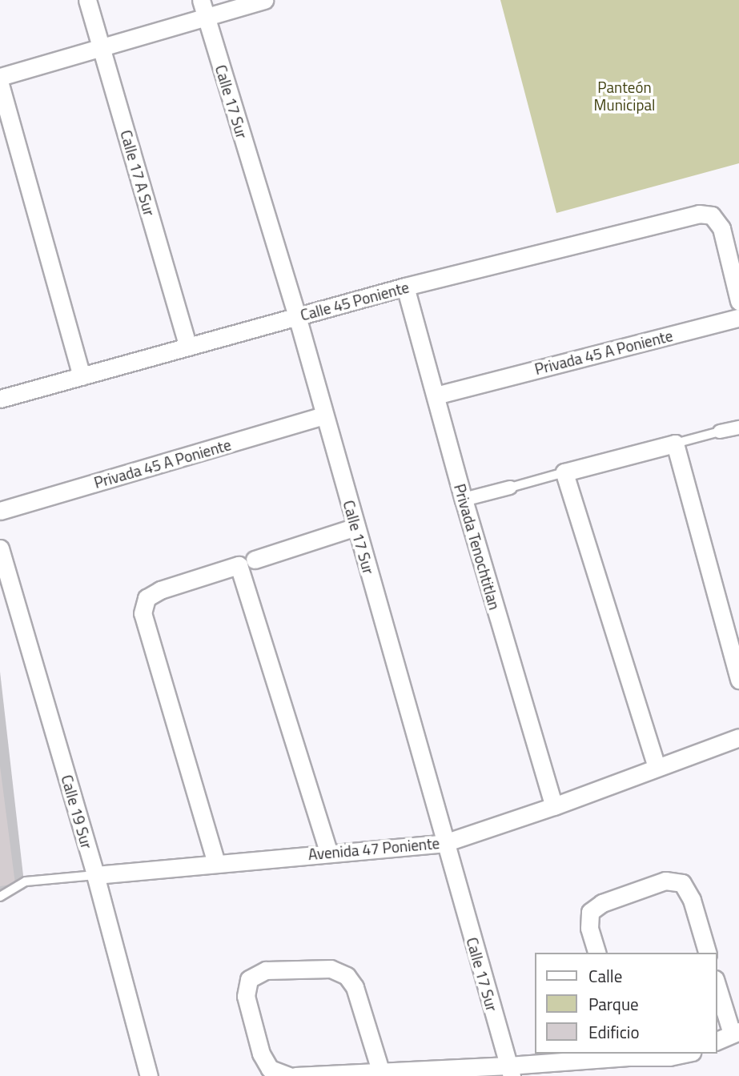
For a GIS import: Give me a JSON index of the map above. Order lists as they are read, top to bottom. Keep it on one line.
{"streets":{"street":["Calle 17 Sur","Calle 17 A Sur","Calle 45 Poniente","Privada 45 A Poniente","Privada Tenochtitlan","Calle 19 Sur","Avenida 47 Poniente"]},"crossings":[["Calle 17 Sur","Calle 45 Poniente"],["Calle 17 Sur","Privada 45 A Poniente"],["Calle 17 Sur","Avenida 47 Poniente"],["Calle 17 A Sur","Calle 45 Poniente"],["Calle 45 Poniente","Privada Tenochtitlan"],["Privada 45 A Poniente","Privada Tenochtitlan"],["Privada Tenochtitlan","Avenida 47 Poniente"],["Calle 19 Sur","Avenida 47 Poniente"]],"parks":["Panteón Municipal"],"legend":["Calle","Parque","Edificio"]}
